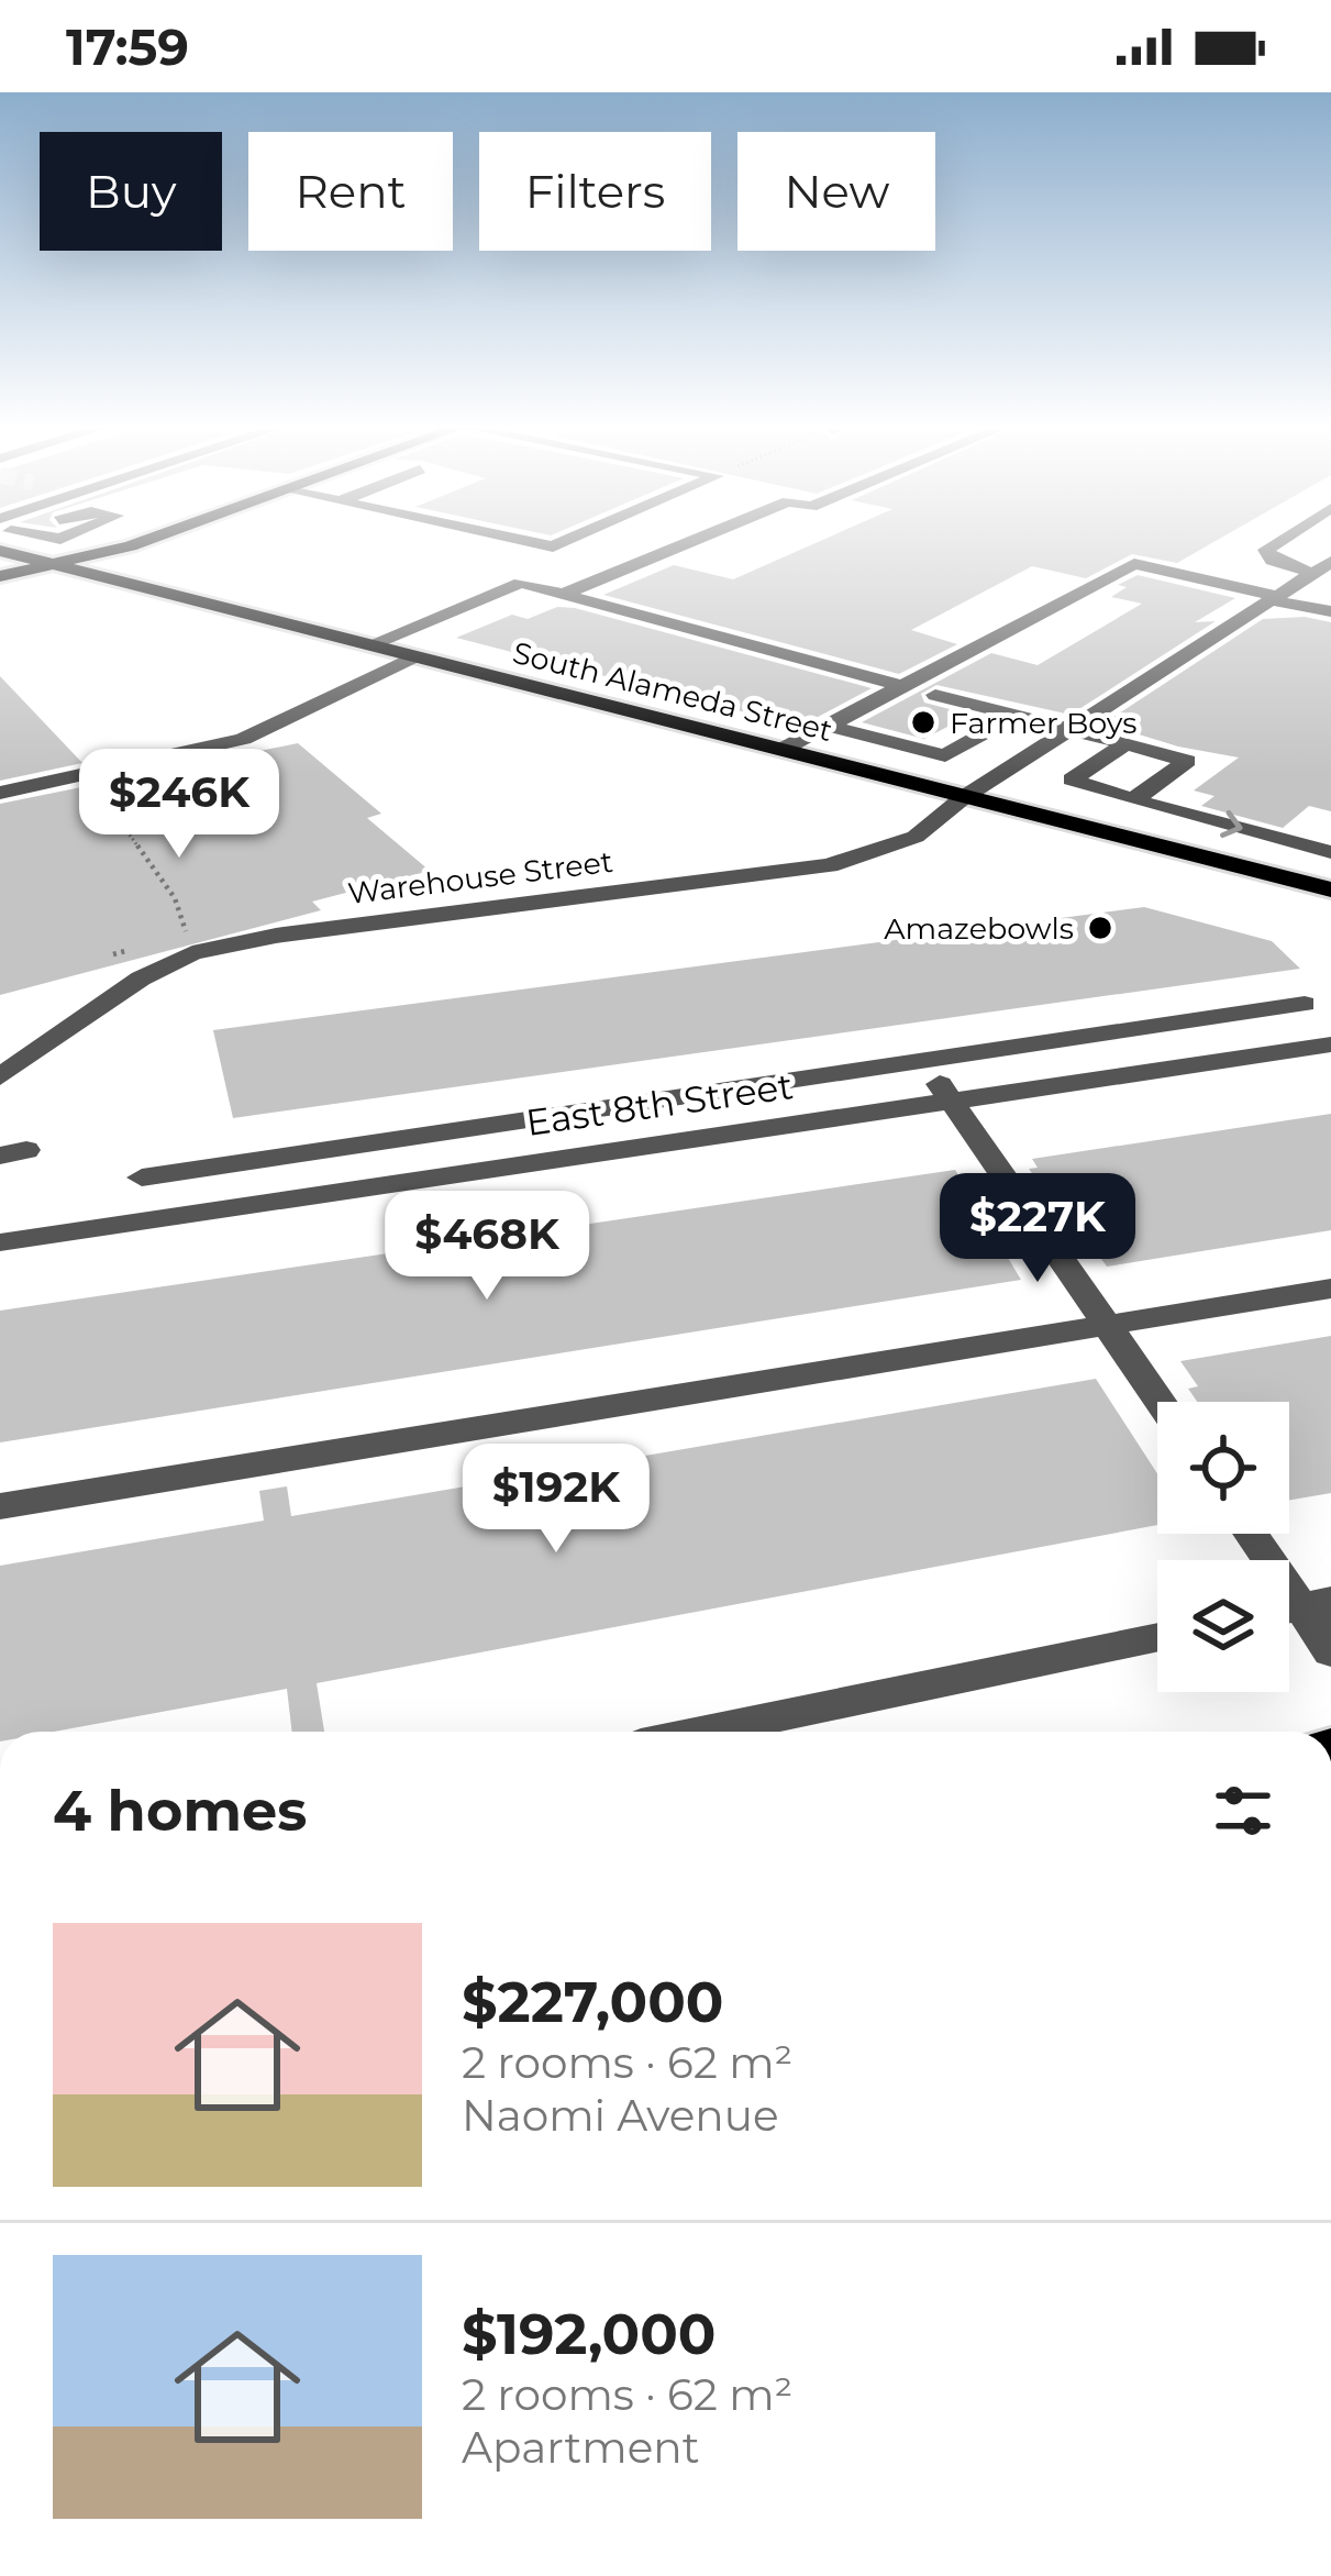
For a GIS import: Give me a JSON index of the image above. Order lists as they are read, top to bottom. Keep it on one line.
{"streets":{"main road":["South Alameda Street"],"street":["Warehouse Street","East 8th Street"]},"crossings":[["South Alameda Street","Warehouse Street"]],"places":["Farmer Boys","Amazebowls"],"page":{"status":"17:59","chip":["Buy","Rent","Filters","New"],"price":["$246K","$227K","$468K","$192K"],"heading":"4 homes","list":[{"name":"$227,000","note":"2 rooms · 62 m² · Naomi Avenue"},{"name":"$192,000","note":"2 rooms · 62 m² · Apartment"}]}}
